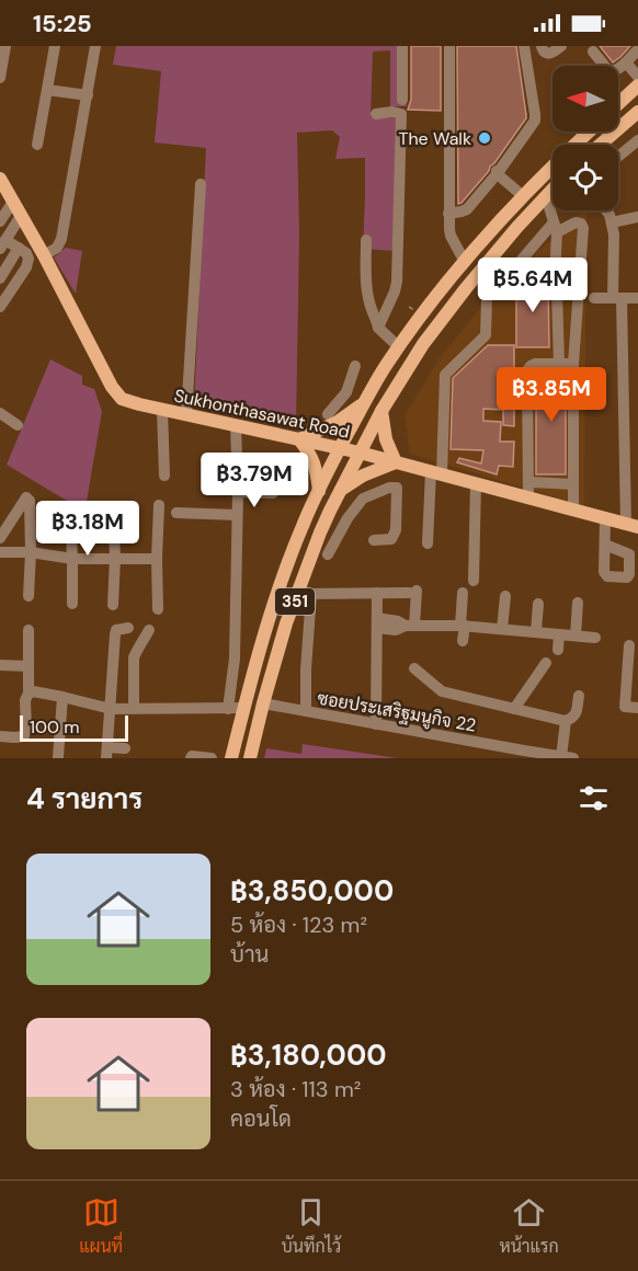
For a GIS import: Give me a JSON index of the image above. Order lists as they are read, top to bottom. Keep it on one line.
{"streets":{"main road":["Sukhonthasawat Road","351"],"street":["ซอยประเสริฐมนูกิจ 22"]},"crossings":[["Sukhonthasawat Road","351"],["351","ซอยประเสริฐมนูกิจ 22"]],"places":["The Walk"],"scale_bar":"100 m","north":"left","page":{"status":"15:25","price":["฿5.64M","฿3.85M","฿3.79M","฿3.18M"],"scale":"100 m","heading":"4 รายการ","list":[{"name":"฿3,850,000","note":"5 ห้อง · 123 m² · บ้าน"},{"name":"฿3,180,000","note":"3 ห้อง · 113 m² · คอนโด"}],"tabs":["แผนที่","บันทึกไว้","หน้าแรก"]}}
